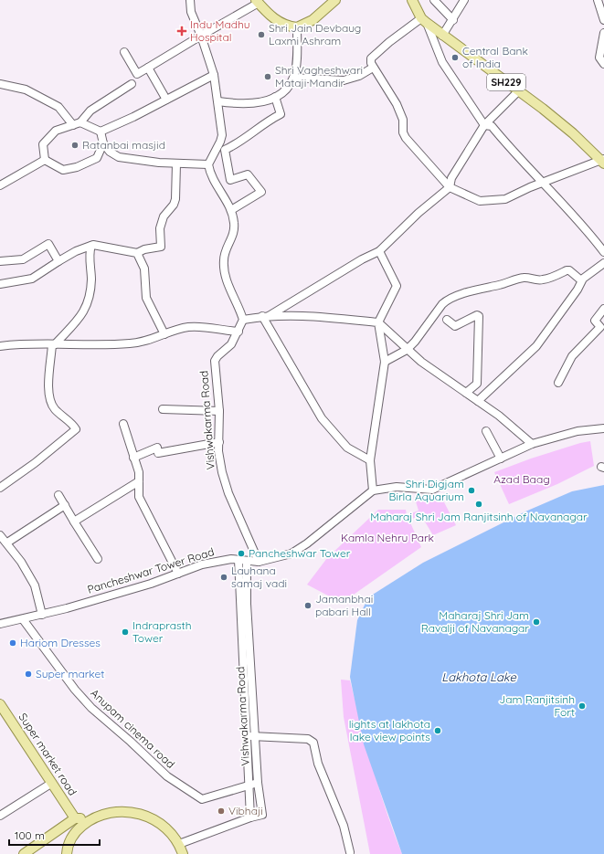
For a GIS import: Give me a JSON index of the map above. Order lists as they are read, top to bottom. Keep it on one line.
{"streets":{"main road":["SH229","Super market road"],"street":["Vishwakarma Road","Pancheshwar Tower Road","Anupam cinema road"]},"crossings":[["Vishwakarma Road","Pancheshwar Tower Road"],["Vishwakarma Road","Anupam cinema road"],["Pancheshwar Tower Road","Anupam cinema road"]],"water":["Lakhota Lake"],"parks":["Azad Baag","Kamla Nehru Park"],"places":{"health":["Indu Madhu Hospital"],"other":["Shri Jain Devbaug Laxmi Ashram","Central Bank of India","Shri Vagheshwari Mataji Mandir","Ratanbai masjid","Shri Digjam Birla Aquarium","Maharaj Shri Jam Ranjitsinh of Navanagar","Pancheshwar Tower","Lauhana samaj vadi","Jamanbhai pabari Hall","Maharaj Shri Jam Ravalji of Navanagar","Indraprasth Tower","Hariom Dresses","Super market","Jam Ranjitsinh Fort","lights at lakhota lake view points","Vibhaji"]},"scale_bar":"100 m"}
